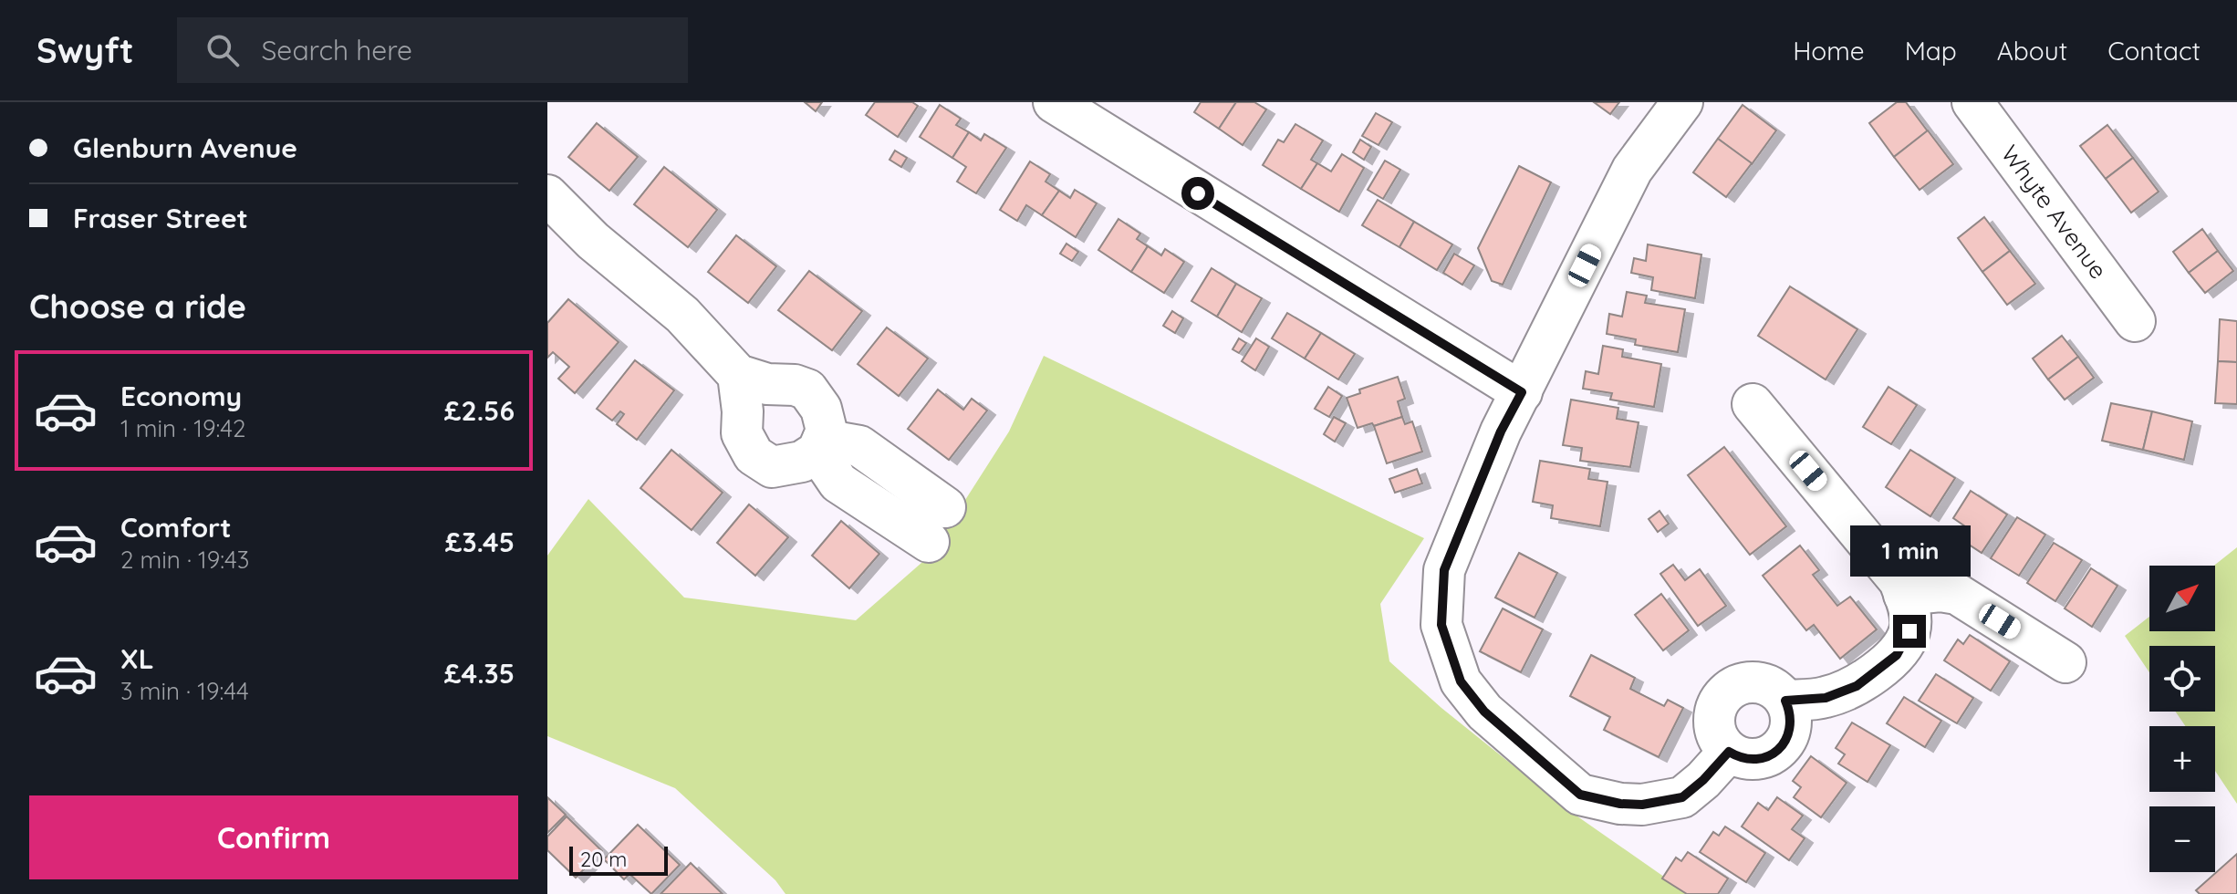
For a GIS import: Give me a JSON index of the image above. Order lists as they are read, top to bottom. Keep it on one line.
{"streets":{"street":["Whyte Avenue"]},"scale_bar":"20 m","north":"top right","page":{"header":"Swyft","search":"Search here","nav":["Home","Map","About","Contact"],"banner":["Glenburn Avenue","Fraser Street"],"heading":"Choose a ride","list":[{"name":"Economy","note":"1 min · 19:42","value":"£2.56"},{"name":"Comfort","note":"2 min · 19:43","value":"£3.45"},{"name":"XL","note":"3 min · 19:44","value":"£4.35"}],"bubble":"1 min","map_buttons":["+","−"],"buttons":"Confirm","scale":"20 m"}}
